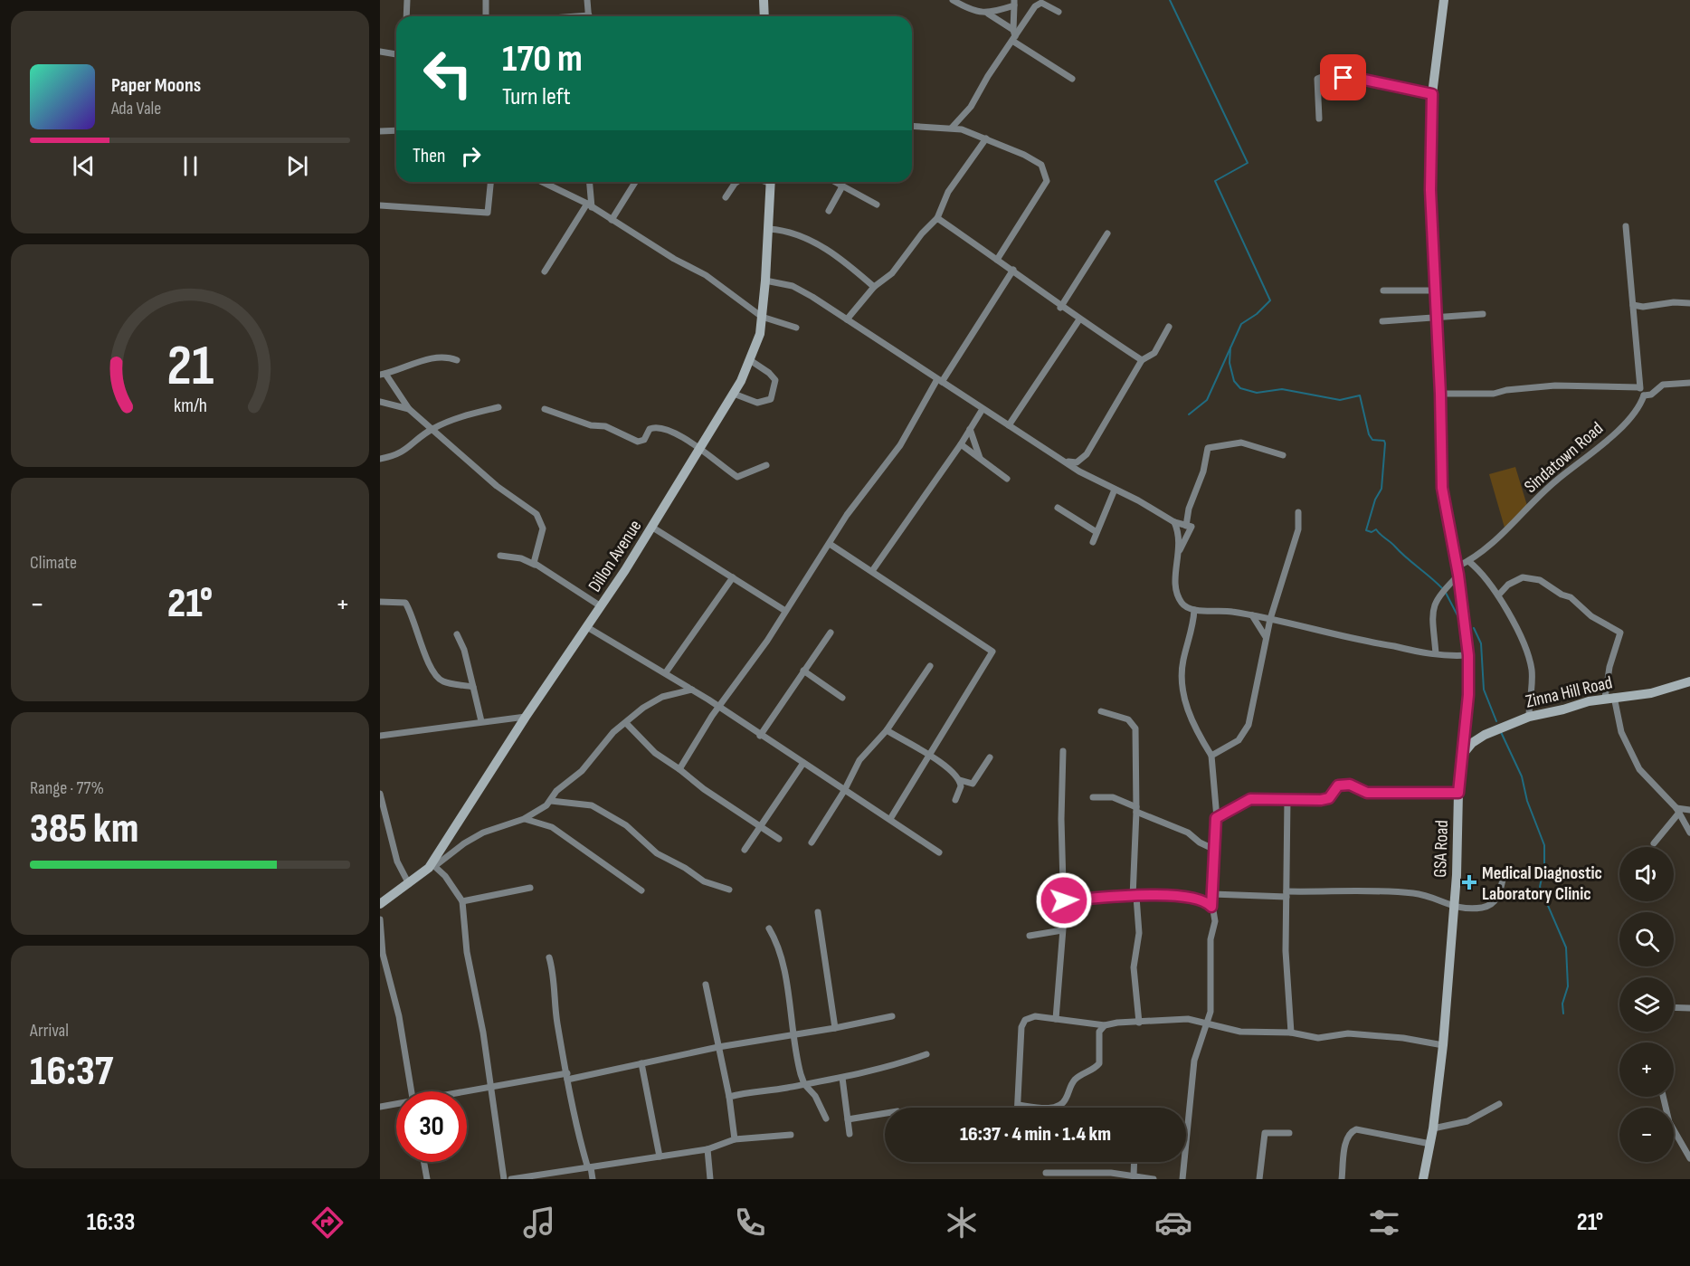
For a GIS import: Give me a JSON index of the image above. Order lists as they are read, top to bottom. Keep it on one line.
{"streets":{"street":["Sindatown Road","Dillon Avenue","Zinna Hill Road","GSA Road"]},"crossings":[["Sindatown Road","GSA Road"],["Zinna Hill Road","GSA Road"]],"places":{"health":["Medical Diagnostic Laboratory Clinic"]},"page":{"turn":["170 m","Turn left"],"song":["Paper Moons","Ada Vale"],"then":"Then","tile":["Climate",["Range · 77%","385 km"],["Arrival","16:37"]],"heat":["−","21°","+"],"map_buttons":["+","−"],"limit":"30","trip":"16:37 · 4 min · 1.4 km","tabs":["16:33","21°"],"gauge":["21","km/h"]}}
